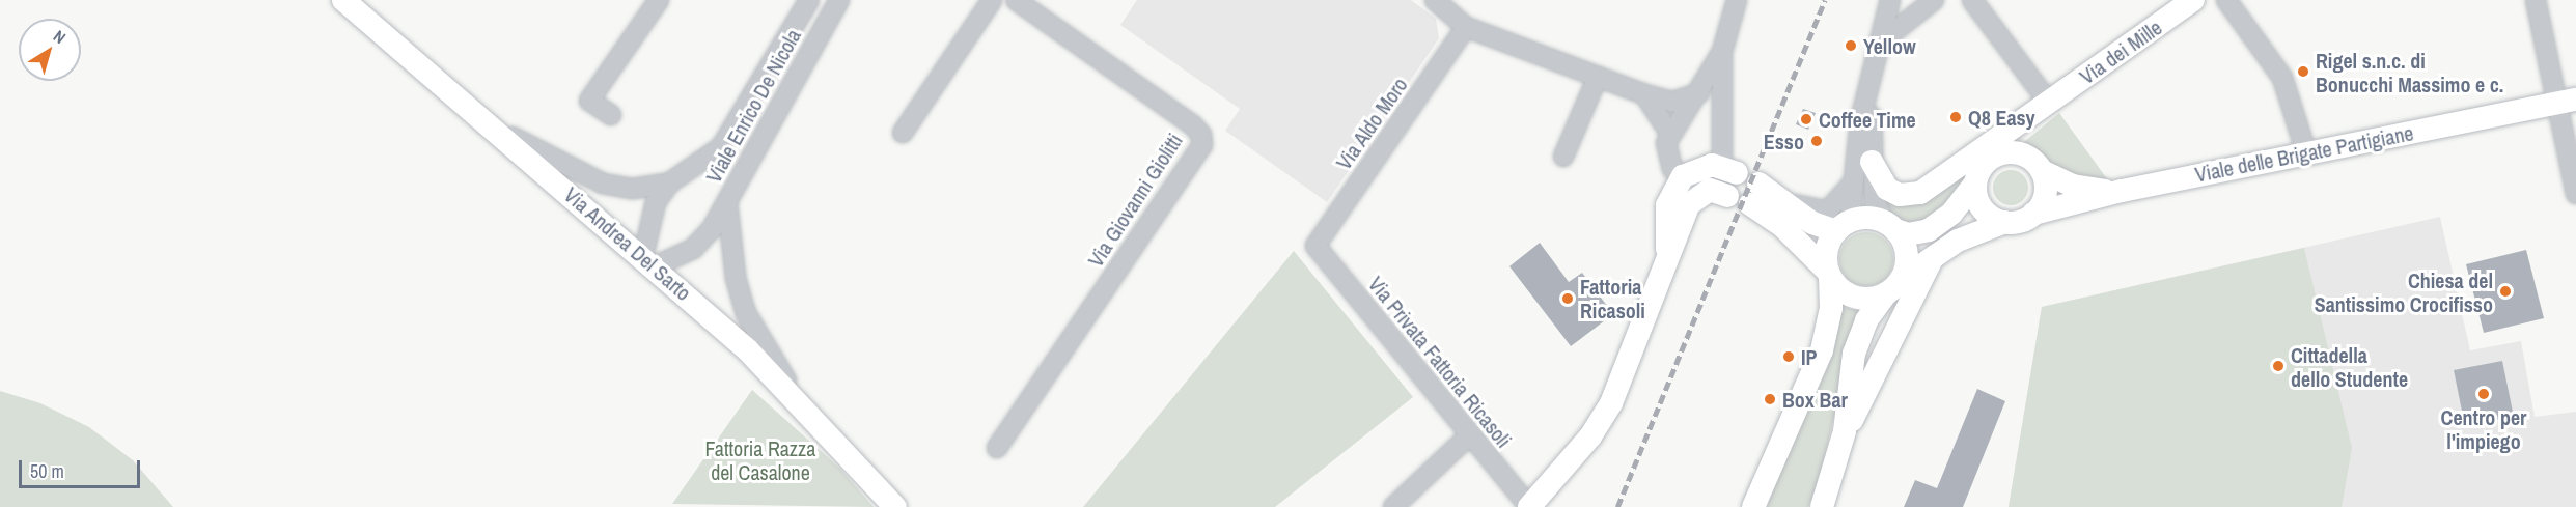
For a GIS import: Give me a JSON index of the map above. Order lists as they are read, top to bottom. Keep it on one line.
{"streets":{"main road":["Via dei Mille","Viale delle Brigate Partigiane","Via Andrea Del Sarto"],"street":["Viale Enrico De Nicola","Via Aldo Moro","Via Giovanni Giolitti","Via Privata Fattoria Ricasoli"]},"crossings":[["Via dei Mille","Viale delle Brigate Partigiane"],["Viale Enrico De Nicola","Via Andrea Del Sarto"],["Via Aldo Moro","Via Privata Fattoria Ricasoli"]],"parks":["Fattoria Razza del Casalone"],"places":["Yellow","Rigel s.n.c. di Bonucchi Massimo e c.","Q8 Easy","Coffee Time","Esso","Chiesa del Santissimo Crocifisso","Fattoria Ricasoli","IP","Cittadella dello Studente","Centro per l'impiego","Box Bar"],"scale_bar":"50 m","north":"top right"}
